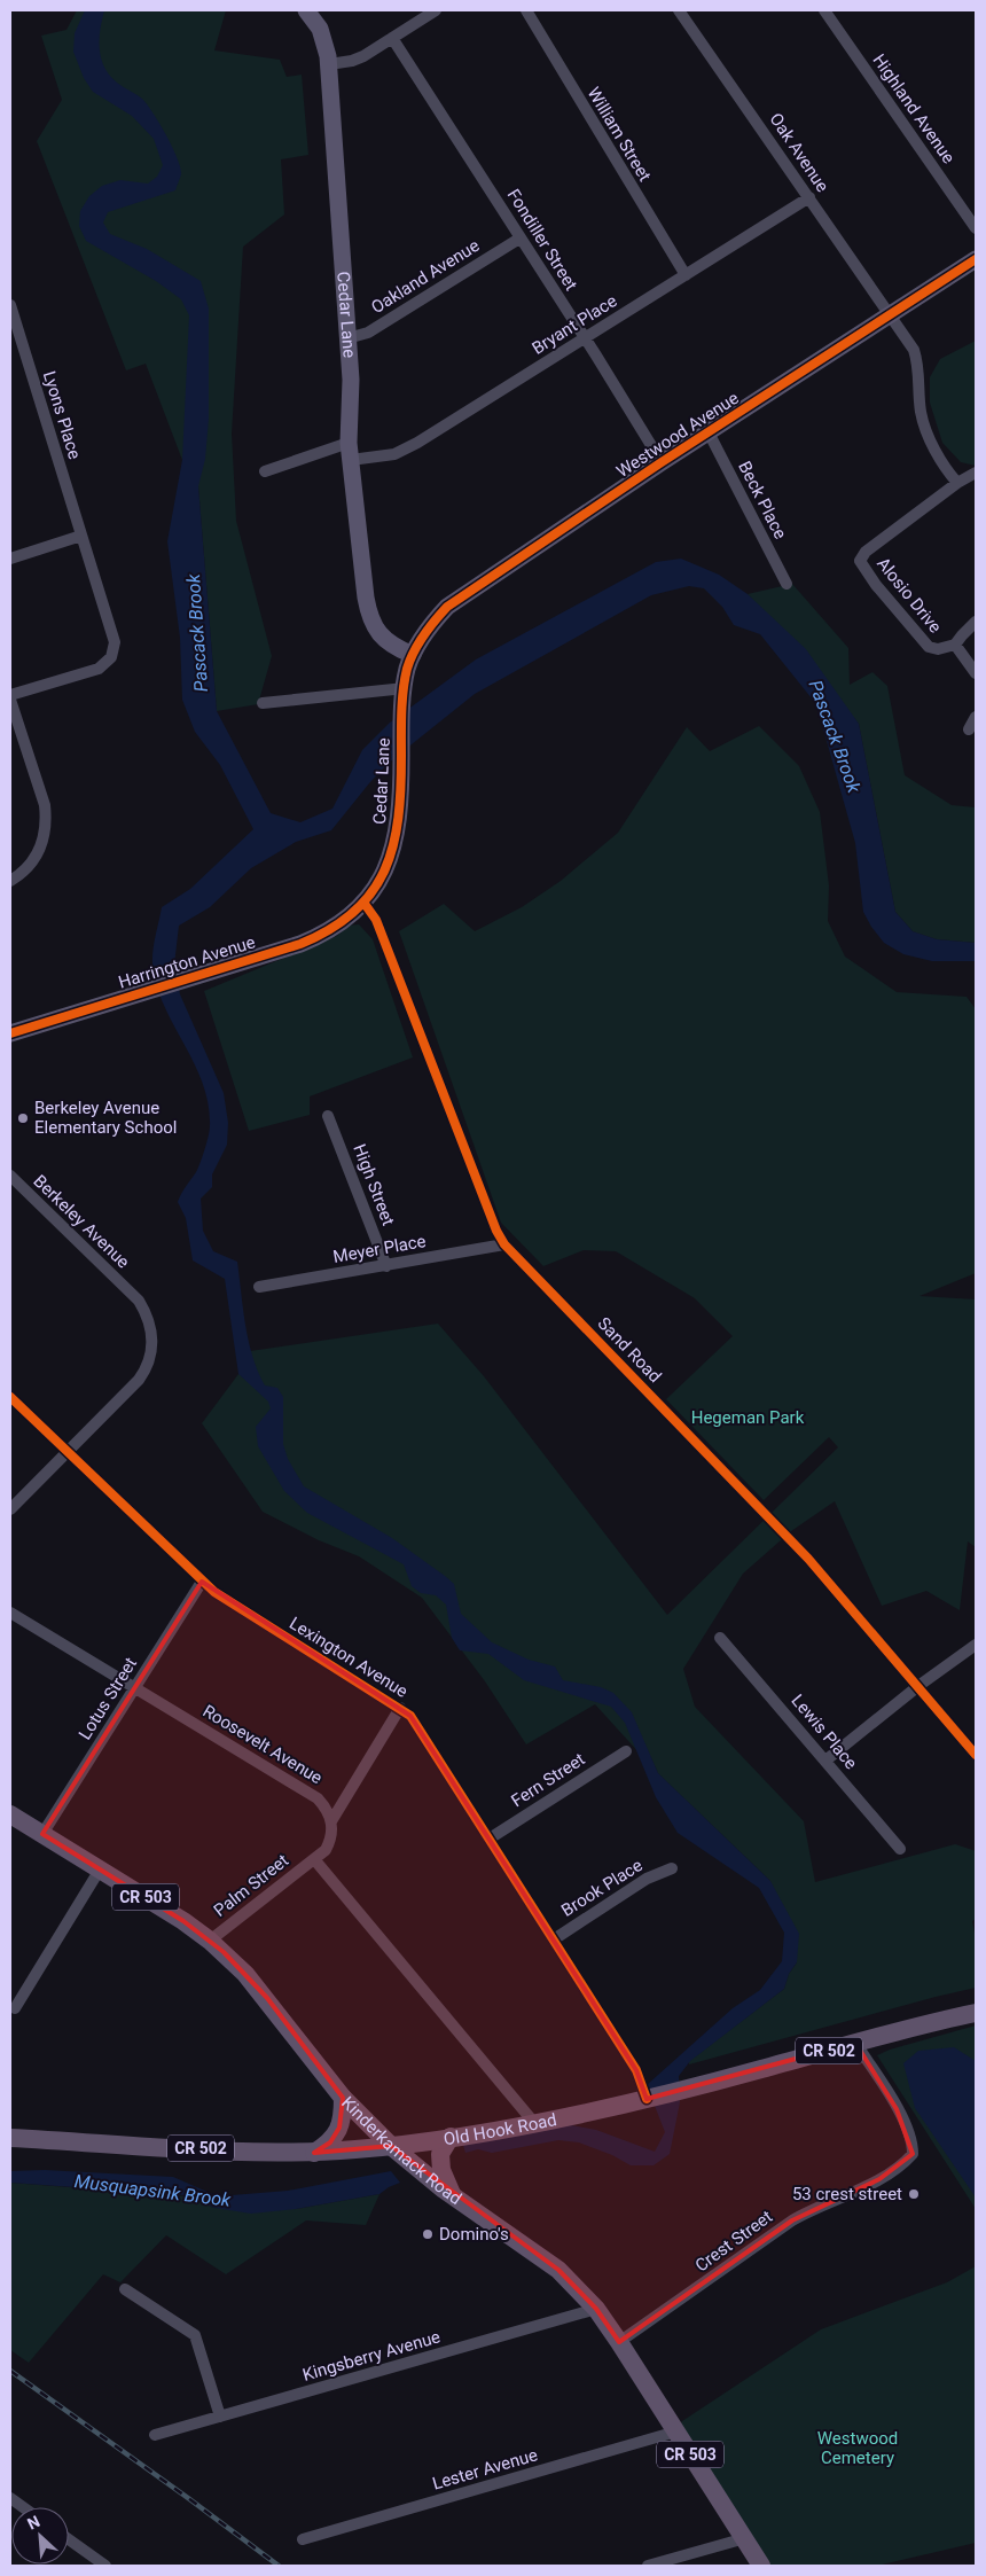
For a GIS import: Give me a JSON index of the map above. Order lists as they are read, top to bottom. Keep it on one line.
{"streets":{"main road":["CR 503","CR 502","Old Hook Road","Kinderkamack Road"],"street":["Highland Avenue","William Street","Oak Avenue","Fondiller Street","Oakland Avenue","Cedar Lane","Bryant Place","Lyons Place","Westwood Avenue","Beck Place","Alosio Drive","Harrington Avenue","High Street","Berkeley Avenue","Meyer Place","Sand Road","Lexington Avenue","Lotus Street","Lewis Place","Roosevelt Avenue","Fern Street","Palm Street","Brook Place","Crest Street","Kingsberry Avenue","Lester Avenue"]},"crossings":[["William Street","Bryant Place"],["Oak Avenue","Bryant Place"],["Oak Avenue","Westwood Avenue"],["Oak Avenue","Alosio Drive"],["Fondiller Street","Oakland Avenue"],["Fondiller Street","Bryant Place"],["Fondiller Street","Westwood Avenue"],["Oakland Avenue","Cedar Lane"],["Cedar Lane","Bryant Place"],["Cedar Lane","Westwood Avenue"],["Cedar Lane","Harrington Avenue"],["Cedar Lane","Sand Road"],["Westwood Avenue","Beck Place"],["Harrington Avenue","Sand Road"],["High Street","Meyer Place"],["Berkeley Avenue","Lexington Avenue"],["Meyer Place","Sand Road"],["Lexington Avenue","Lotus Street"],["Lexington Avenue","Fern Street"],["Lexington Avenue","Brook Place"],["Lexington Avenue","Old Hook Road"],["Lotus Street","Roosevelt Avenue"],["Lotus Street","Kinderkamack Road"],["Palm Street","Kinderkamack Road"],["Old Hook Road","Kinderkamack Road"],["Old Hook Road","Crest Street"],["Kinderkamack Road","Crest Street"],["Kinderkamack Road","Kingsberry Avenue"],["Kinderkamack Road","Lester Avenue"]],"water":["Pascack Brook","Musquapsink Brook"],"parks":["Hegeman Park","Westwood Cemetery"],"places":["Berkeley Avenue Elementary School","53 crest street","Domino's"],"north":"top left"}
